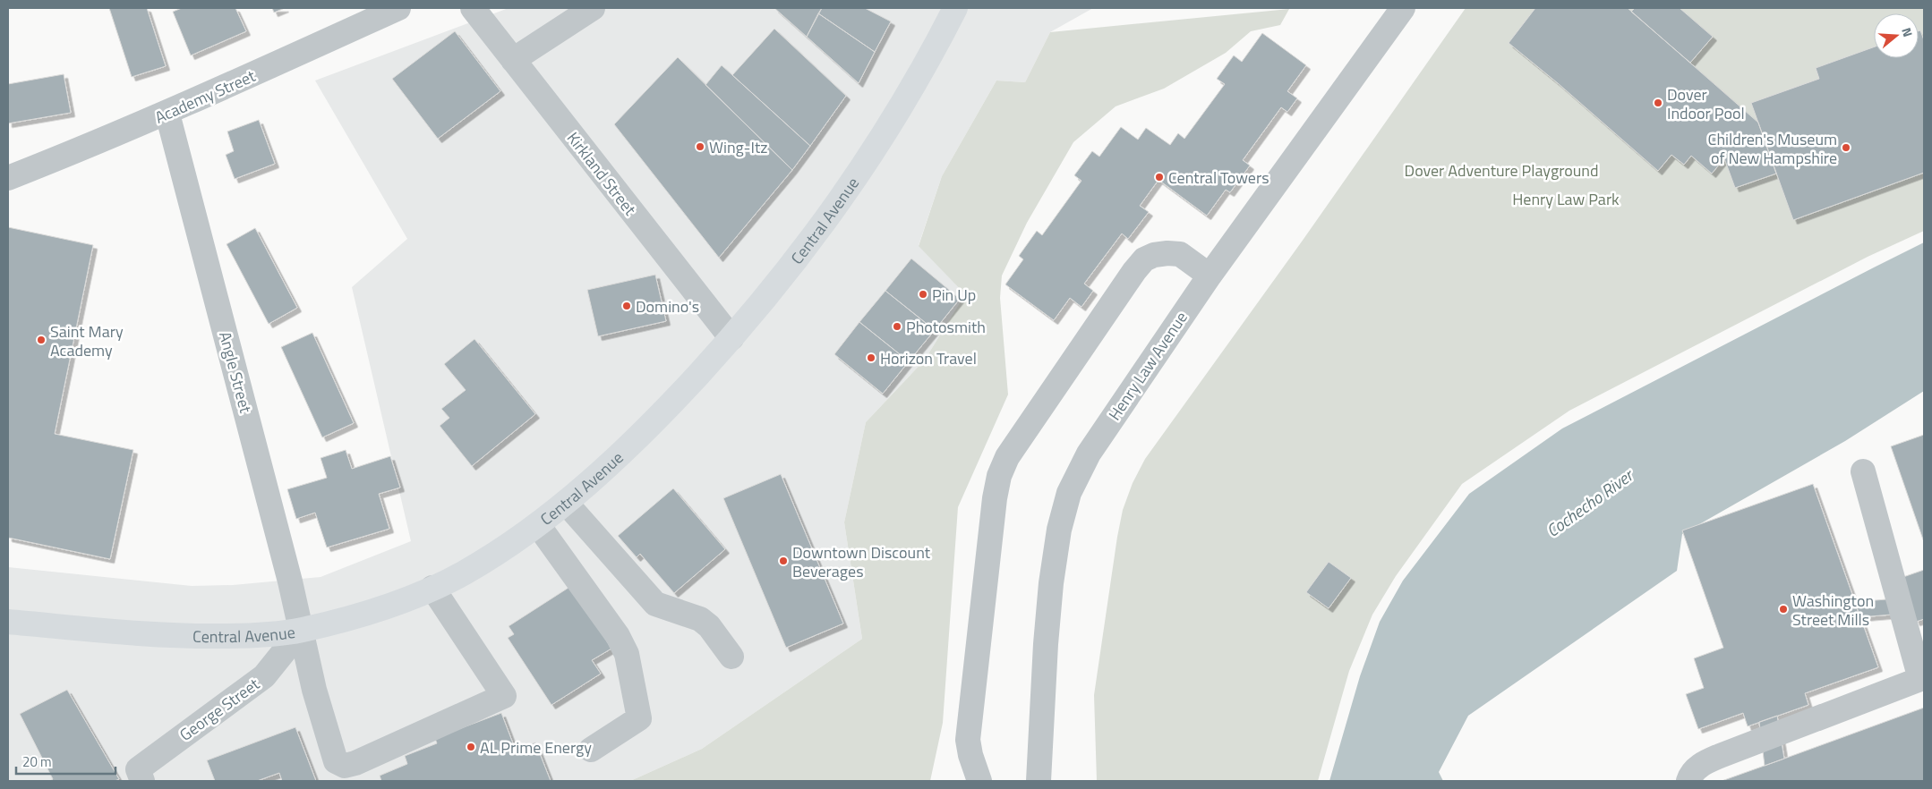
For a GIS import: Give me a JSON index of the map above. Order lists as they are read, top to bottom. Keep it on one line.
{"streets":{"main road":["Central Avenue"],"street":["Academy Street","Kirkland Street","Henry Law Avenue","Angle Street","George Street"]},"crossings":[["Academy Street","Angle Street"],["Kirkland Street","Central Avenue"],["Central Avenue","Angle Street"],["Central Avenue","George Street"],["Angle Street","George Street"]],"water":["Cochecho River"],"parks":["Dover Adventure Playground","Henry Law Park"],"places":["Dover Indoor Pool","Wing-Itz","Children's Museum of New Hampshire","Central Towers","Pin Up","Domino's","Photosmith","Saint Mary Academy","Horizon Travel","Downtown Discount Beverages","Washington Street Mills","AL Prime Energy"],"scale_bar":"20 m","north":"right"}
